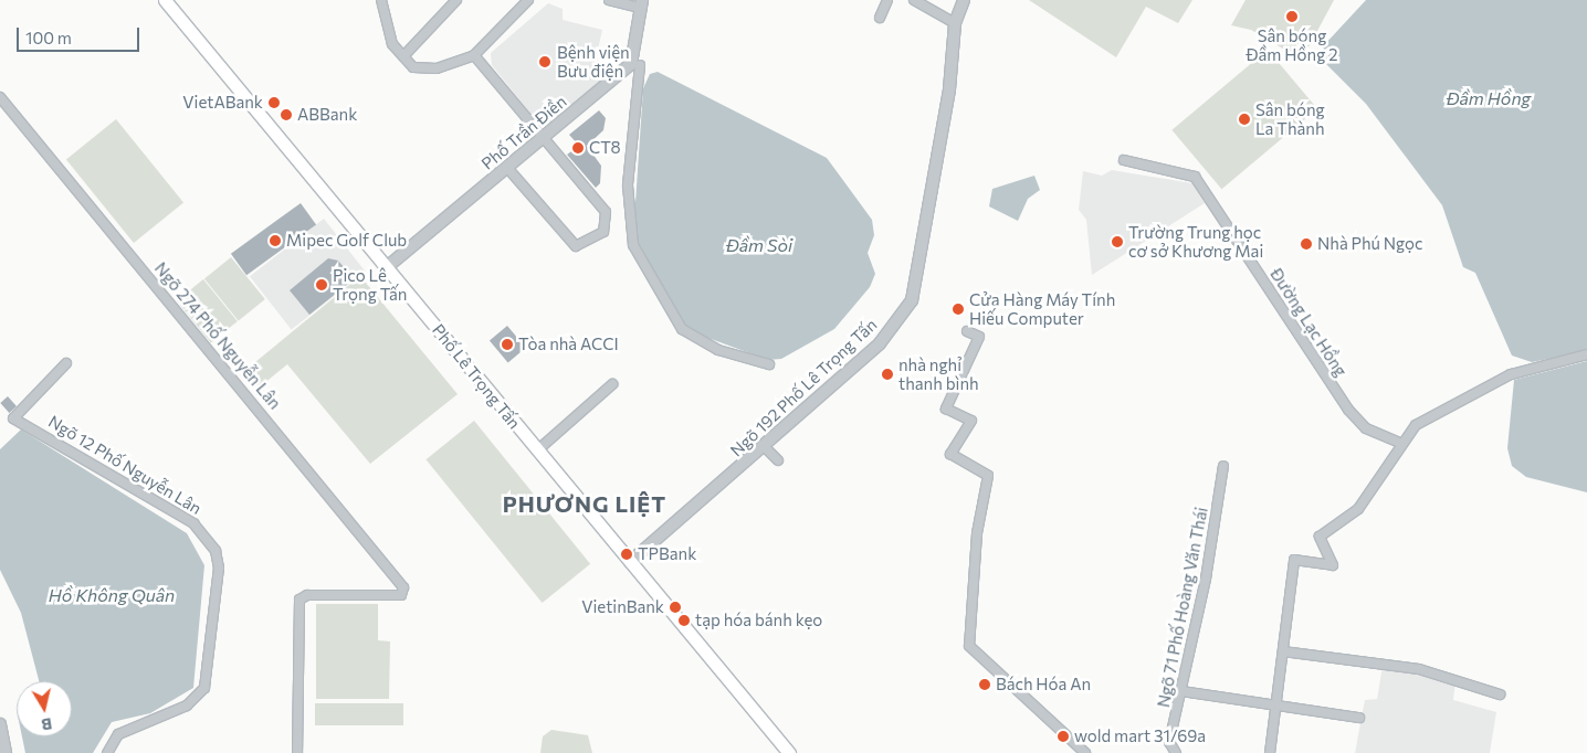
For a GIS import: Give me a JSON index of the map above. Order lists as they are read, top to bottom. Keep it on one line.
{"streets":{"main road":["Phố Lê Trọng Tấn"],"street":["Phố Trần Điền","Đường Lạc Hồng","Ngõ 274 Phố Nguyễn Lân","Ngõ 192 Phố Lê Trọng Tấn","Ngõ 12 Phố Nguyễn Lân","Ngõ 71 Phố Hoàng Văn Thái"]},"crossings":[["Phố Trần Điền","Phố Lê Trọng Tấn"],["Phố Lê Trọng Tấn","Ngõ 192 Phố Lê Trọng Tấn"]],"districts":["PHƯƠNG LIỆT"],"water":["Đầm Hồng","Đầm Sòi","Hồ Không Quân"],"places":["Sân bóng Đầm Hồng 2","Bệnh viện Bưu điện","VietABank","ABBank","Sân bóng La Thành","CT8","Mipec Golf Club","Trường Trung học cơ sở Khương Mai","Nhà Phú Ngọc","Pico Lê Trọng Tấn","Cửa Hàng Máy Tính Hiếu Computer","Tòa nhà ACCI","nhà nghỉ thanh bình","TPBank","VietinBank","tạp hóa bánh kẹo","Bách Hóa An","wold mart 31/69a"],"scale_bar":"100 m","north":"bottom"}
